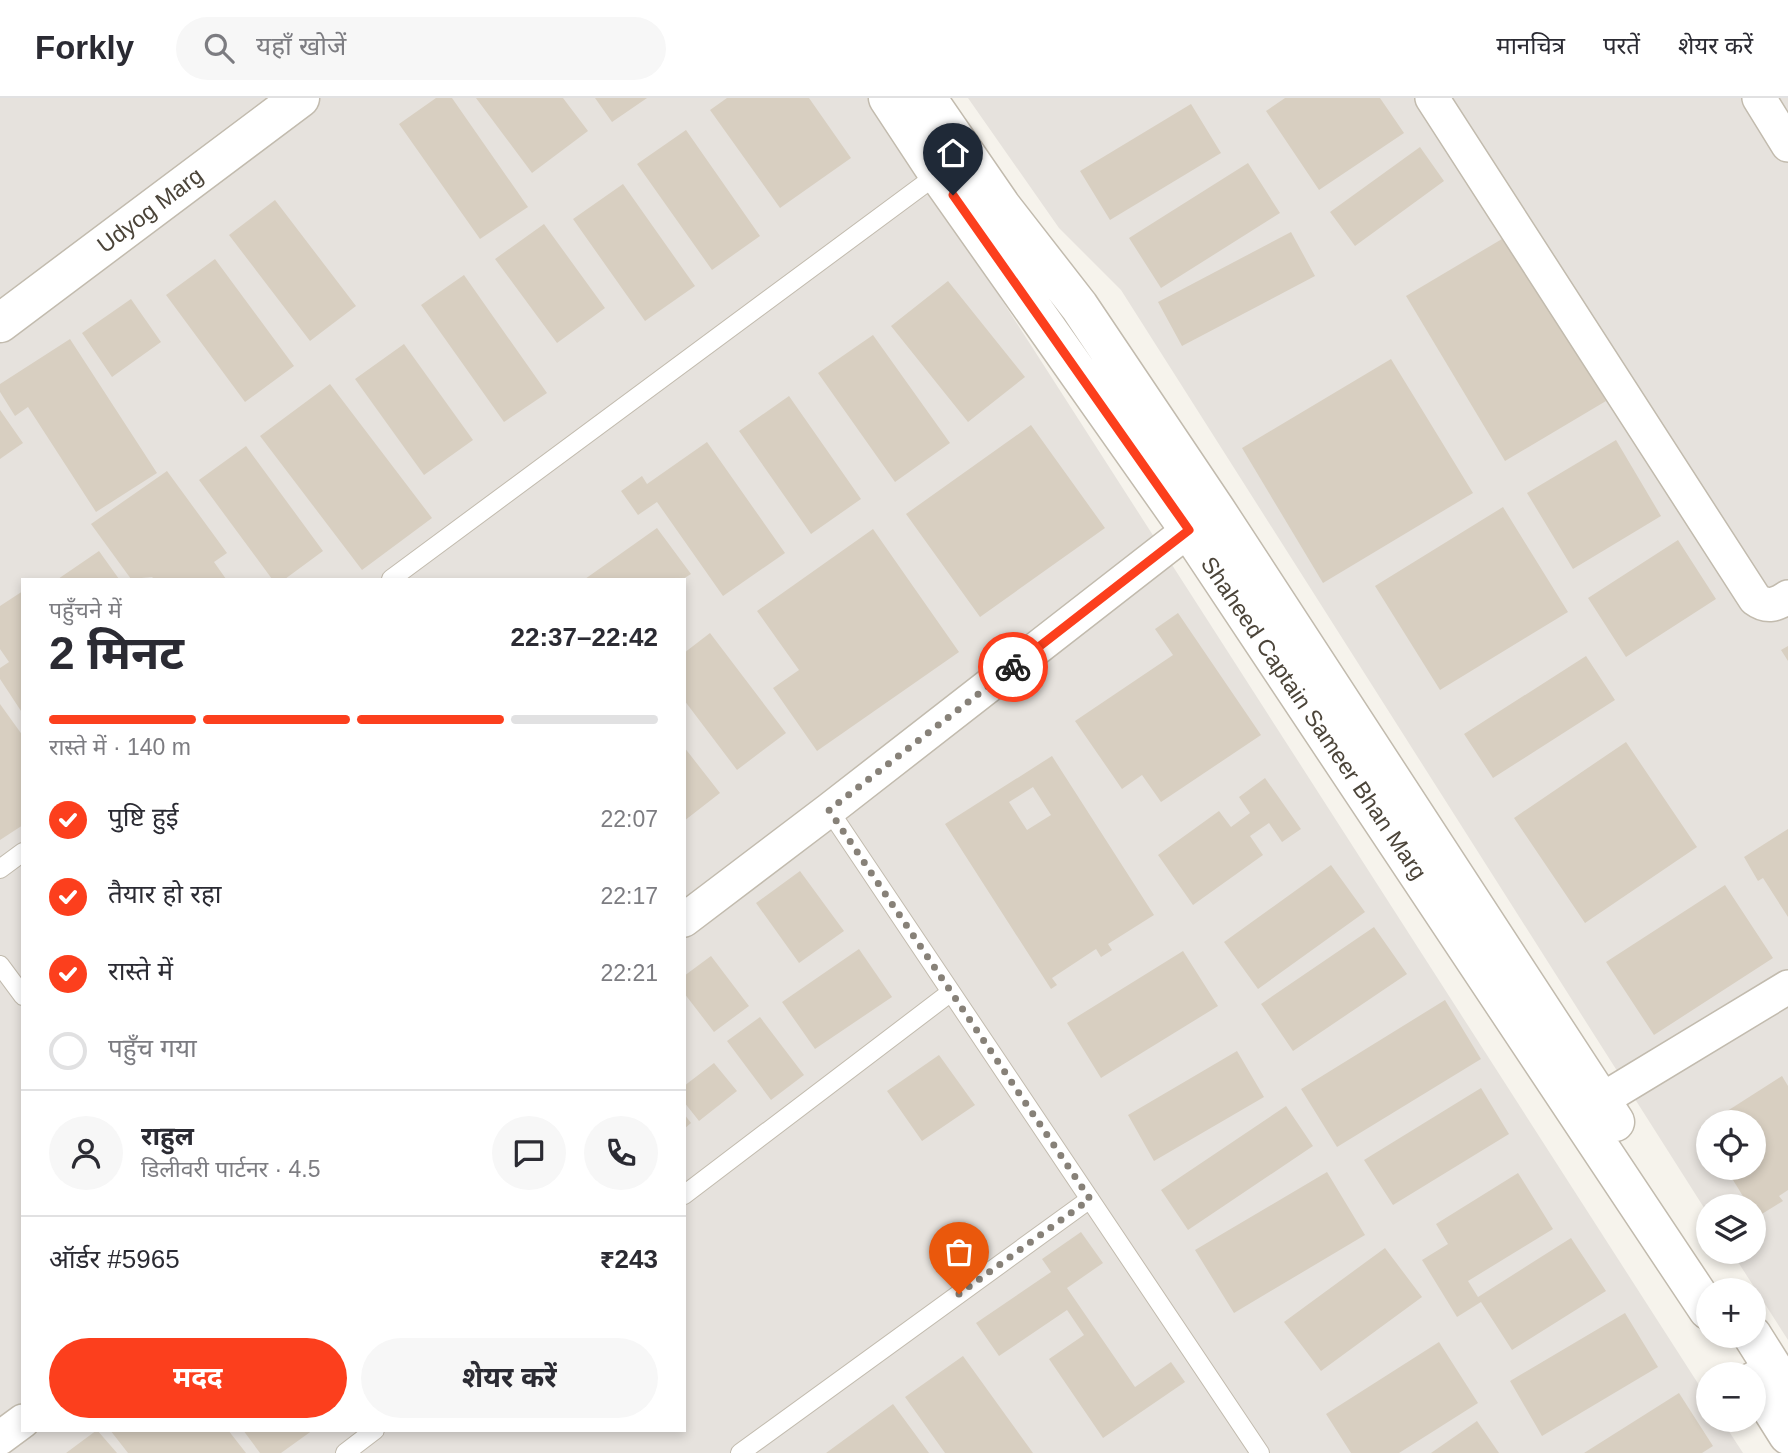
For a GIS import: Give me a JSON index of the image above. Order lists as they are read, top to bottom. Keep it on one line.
{"streets":{"street":["Udyog Marg","Shaheed Captain Sameer Bhan Marg"]},"page":{"header":"Forkly","search":"यहाँ खोजें","nav":["मानचित्र","परतें","शेयर करें"],"heading":["2 मिनट","पहुँचने में","22:37–22:42"],"panel":["राहुल","डिलीवरी पार्टनर · 4.5","ऑर्डर #5965","₹243"],"bar":"रास्ते में · 140 m","list":[["पुष्टि हुई","22:07"],["तैयार हो रहा","22:17"],["रास्ते में","22:21"],"पहुँच गया"],"map_buttons":["+","−"],"buttons":["मदद","शेयर करें"]}}
